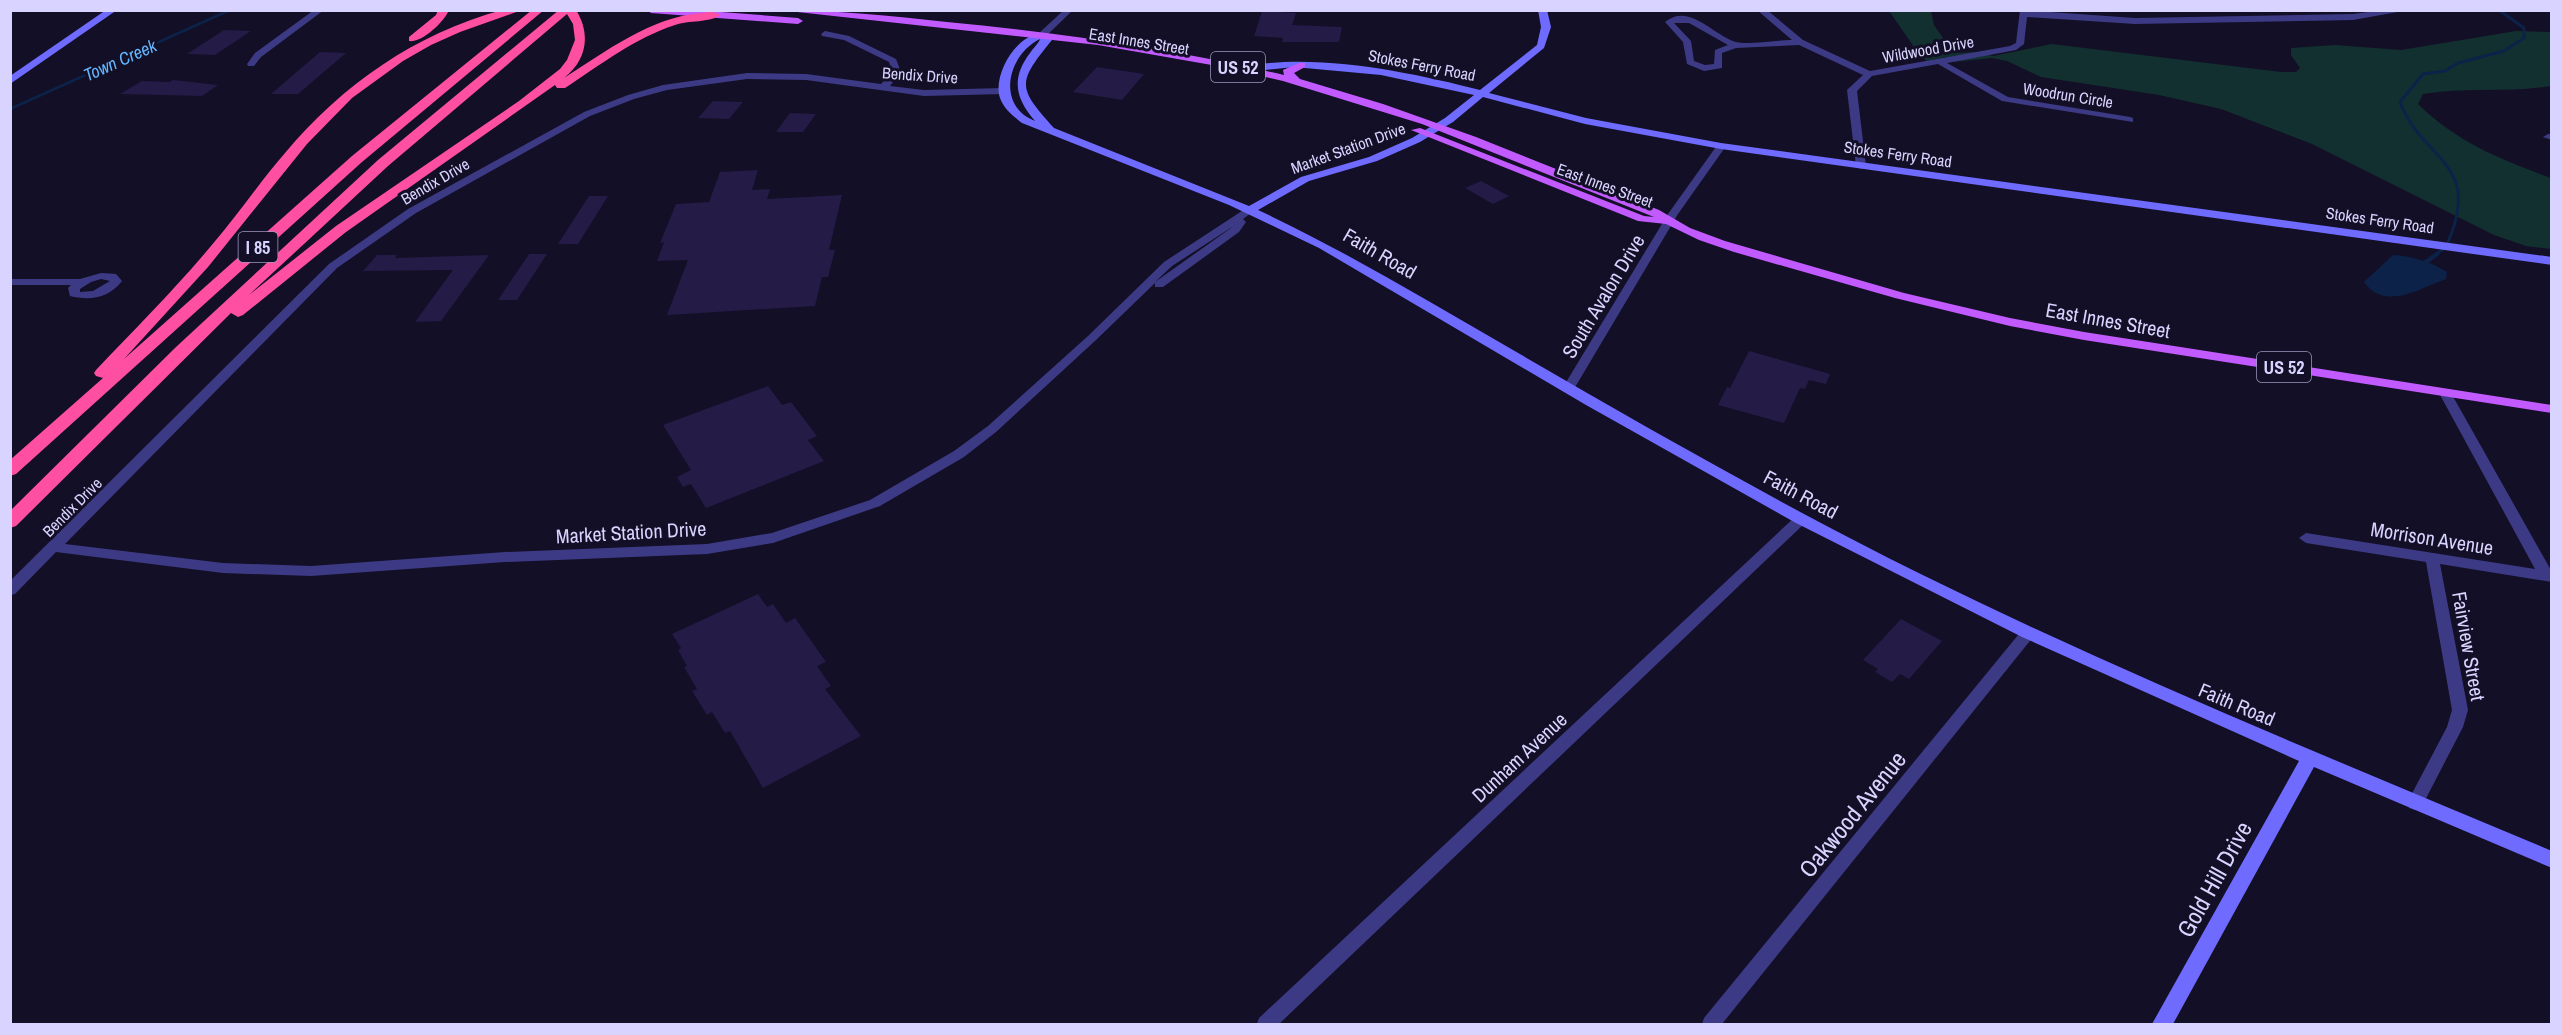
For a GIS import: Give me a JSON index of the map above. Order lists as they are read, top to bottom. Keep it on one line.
{"streets":{"highway":["I 85"],"main road":["East Innes Street","US 52"],"street":["Wildwood Drive","Stokes Ferry Road","Bendix Drive","Woodrun Circle","Market Station Drive","Faith Road","South Avalon Drive","Morrison Avenue","Fairview Street","Dunham Avenue","Oakwood Avenue","Gold Hill Drive"]},"crossings":[["East Innes Street","Stokes Ferry Road"],["East Innes Street","Market Station Drive"],["East Innes Street","Faith Road"],["East Innes Street","South Avalon Drive"],["Wildwood Drive","Stokes Ferry Road"],["Wildwood Drive","Woodrun Circle"],["Stokes Ferry Road","Market Station Drive"],["Stokes Ferry Road","South Avalon Drive"],["Bendix Drive","Market Station Drive"],["Bendix Drive","Faith Road"],["Market Station Drive","Faith Road"],["Faith Road","South Avalon Drive"],["Faith Road","Fairview Street"],["Faith Road","Dunham Avenue"],["Faith Road","Oakwood Avenue"],["Faith Road","Gold Hill Drive"],["Morrison Avenue","Fairview Street"]],"water":["Town Creek"]}
